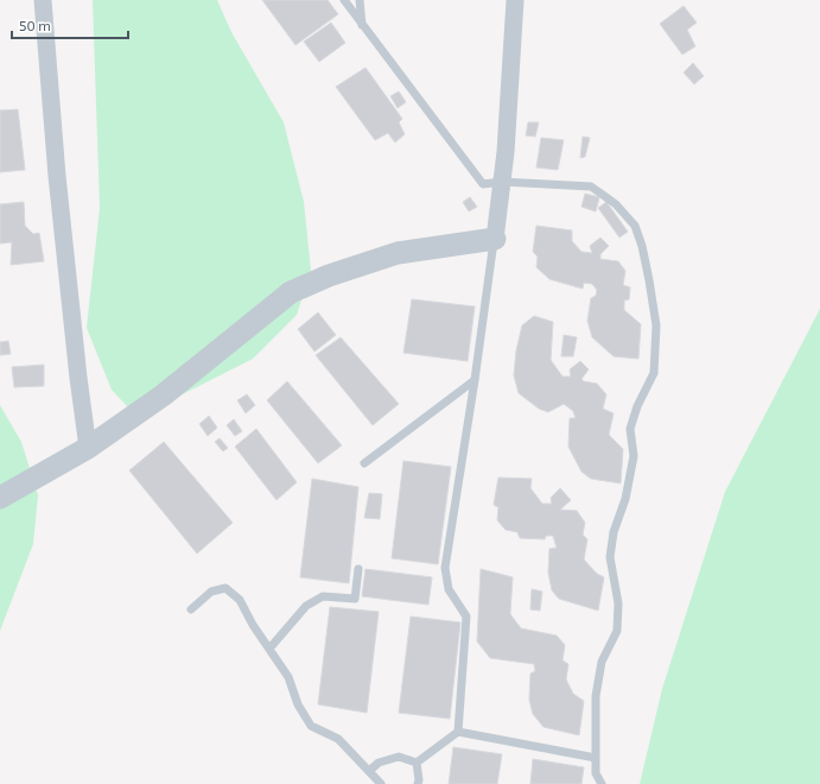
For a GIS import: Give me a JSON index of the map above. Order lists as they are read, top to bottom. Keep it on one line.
{"scale_bar":"50 m"}
